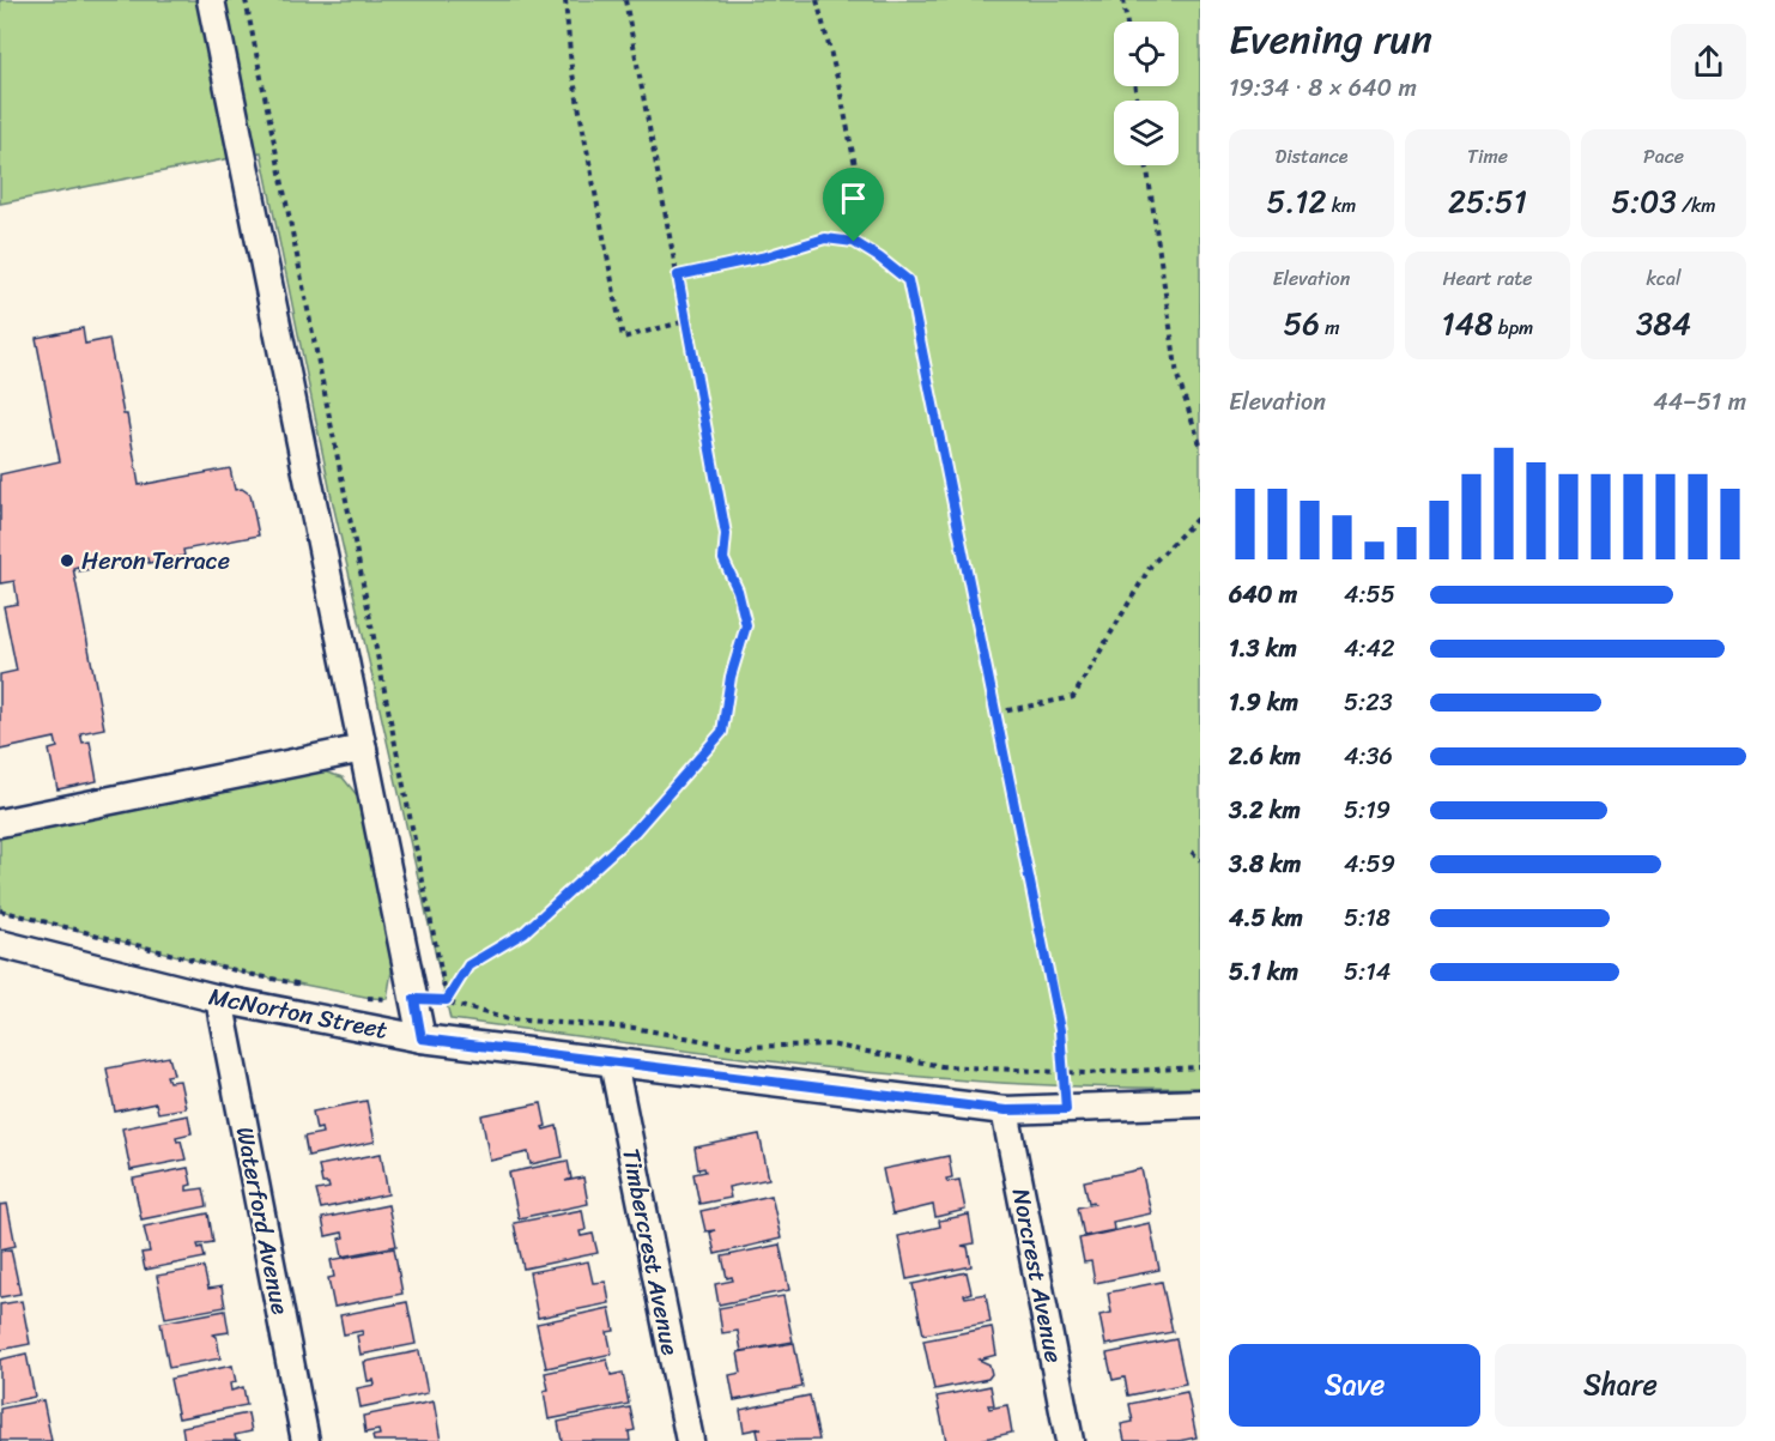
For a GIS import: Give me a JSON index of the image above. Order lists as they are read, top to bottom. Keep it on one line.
{"streets":{"street":["McNorton Street","Waterford Avenue","Timbercrest Avenue","Norcrest Avenue"]},"crossings":[["McNorton Street","Waterford Avenue"],["McNorton Street","Timbercrest Avenue"],["McNorton Street","Norcrest Avenue"]],"places":["Heron Terrace"],"page":{"heading":["Evening run","19:34 · 8 × 640 m"],"stats":[["Distance","5.12 km"],["Time","25:51"],["Pace","5:03 /km"],["Elevation","56 m"],["Heart rate","148 bpm"],["kcal","384"]],"chart":["Elevation","44–51 m"],"list":[{"name":"640 m","note":"4:55"},{"name":"1.3 km","note":"4:42"},{"name":"1.9 km","note":"5:23"},{"name":"2.6 km","note":"4:36"},{"name":"3.2 km","note":"5:19"},{"name":"3.8 km","note":"4:59"},{"name":"4.5 km","note":"5:18"},{"name":"5.1 km","note":"5:14"}],"buttons":["Save","Share"]}}
